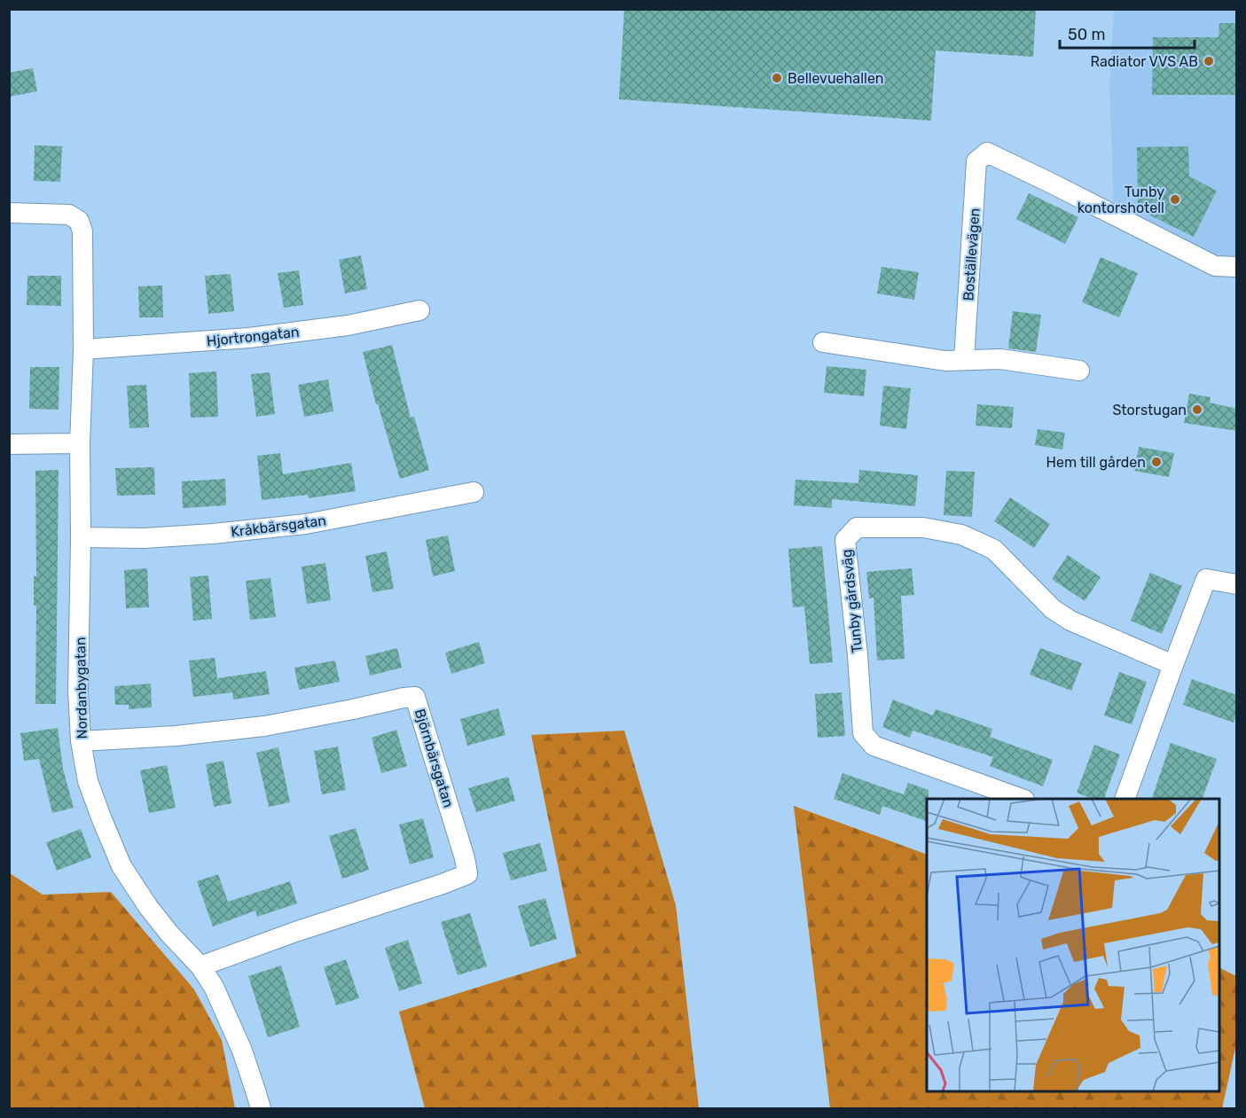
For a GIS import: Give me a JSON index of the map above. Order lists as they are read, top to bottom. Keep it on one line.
{"streets":{"street":["Boställevägen","Hjortrongatan","Kråkbärsgatan","Tunby gårdsväg","Nordanbygatan","Björnbärsgatan"]},"crossings":[["Hjortrongatan","Nordanbygatan"],["Kråkbärsgatan","Nordanbygatan"],["Nordanbygatan","Björnbärsgatan"]],"places":["Radiator VVS AB","Bellevuehallen","Tunby kontorshotell","Storstugan","Hem till gården"],"scale_bar":"50 m"}
